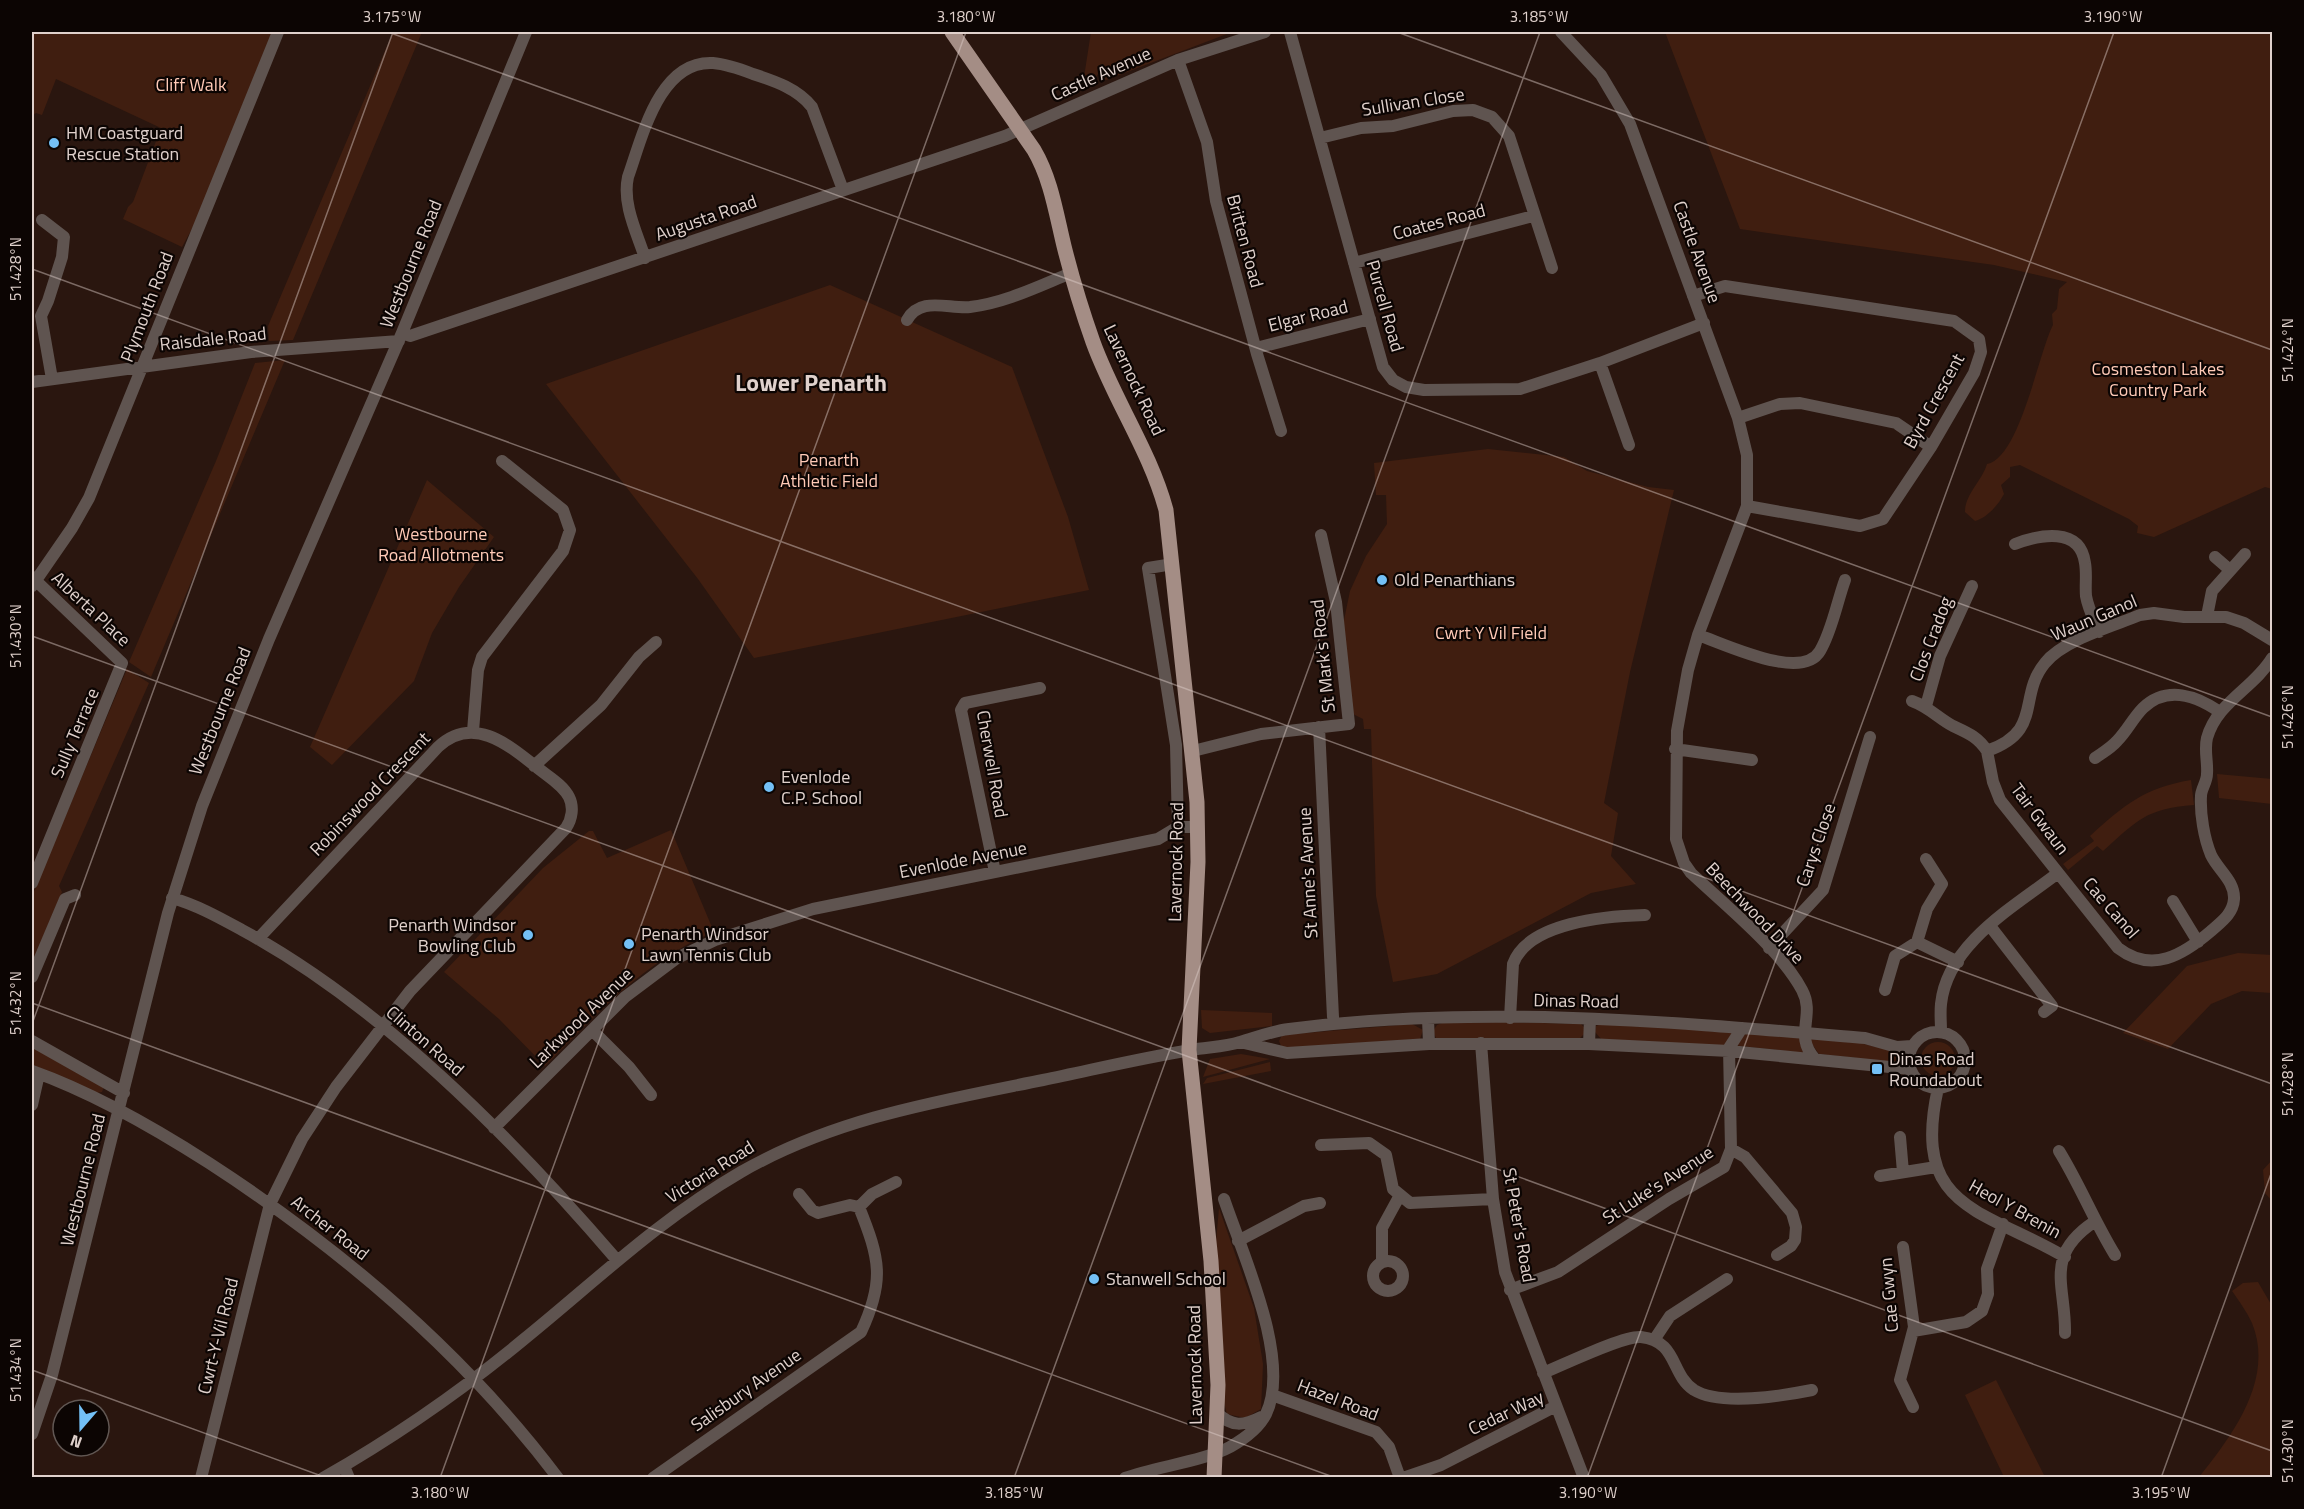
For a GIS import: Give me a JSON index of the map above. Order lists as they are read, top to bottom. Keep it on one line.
{"streets":{"main road":["Lavernock Road"],"street":["Castle Avenue","Sullivan Close","Augusta Road","Coates Road","Britten Road","Westbourne Road","Purcell Road","Plymouth Road","Elgar Road","Raisdale Road","Byrd Crescent","Alberta Place","Waun Ganol","Clos Cradog","St Mark's Road","Sully Terrace","Cherwell Road","Robinswood Crescent","Tair Gwaun","Carys Close","Evenlode Avenue","St Anne's Avenue","Cae Canol","Beechwood Drive","Dinas Road","Larkwood Avenue","Clinton Road","Victoria Road","St Luke's Avenue","Heol Y Brenin","St Peter's Road","Archer Road","Cae Gwyn","Cwrt-Y-Vil Road","Salisbury Avenue","Hazel Road","Cedar Way"]},"crossings":[["Castle Avenue","Augusta Road"],["Castle Avenue","Britten Road"],["Castle Avenue","Purcell Road"],["Castle Avenue","Lavernock Road"],["Castle Avenue","Byrd Crescent"],["Castle Avenue","Beechwood Drive"],["Sullivan Close","Coates Road"],["Sullivan Close","Purcell Road"],["Augusta Road","Westbourne Road"],["Augusta Road","Raisdale Road"],["Augusta Road","Lavernock Road"],["Coates Road","Purcell Road"],["Britten Road","Elgar Road"],["Westbourne Road","Raisdale Road"],["Westbourne Road","Clinton Road"],["Westbourne Road","Archer Road"],["Purcell Road","Elgar Road"],["Plymouth Road","Raisdale Road"],["Plymouth Road","Alberta Place"],["Lavernock Road","St Mark's Road"],["Lavernock Road","Evenlode Avenue"],["Lavernock Road","Dinas Road"],["Lavernock Road","Victoria Road"],["Byrd Crescent","Beechwood Drive"],["Alberta Place","Sully Terrace"],["Waun Ganol","Tair Gwaun"],["St Mark's Road","St Anne's Avenue"],["Cherwell Road","Evenlode Avenue"],["Robinswood Crescent","Clinton Road"],["Tair Gwaun","Cae Canol"],["Carys Close","Beechwood Drive"],["Evenlode Avenue","Larkwood Avenue"],["Beechwood Drive","Dinas Road"],["Dinas Road","Victoria Road"],["Dinas Road","St Luke's Avenue"],["Dinas Road","Heol Y Brenin"],["Dinas Road","St Peter's Road"],["Larkwood Avenue","Clinton Road"],["Clinton Road","Victoria Road"],["Clinton Road","Cwrt-Y-Vil Road"],["Victoria Road","Archer Road"],["St Luke's Avenue","St Peter's Road"],["St Peter's Road","Cedar Way"],["Archer Road","Cwrt-Y-Vil Road"],["Hazel Road","Cedar Way"]],"districts":["Lower Penarth"],"parks":["Cliff Walk","Cosmeston Lakes Country Park","Penarth Athletic Field","Westbourne Road Allotments","Cwrt Y Vil Field"],"places":{"other":["HM Coastguard Rescue Station","Old Penarthians","Evenlode C.P. School","Penarth Windsor Bowling Club","Penarth Windsor Lawn Tennis Club","Stanwell School"],"transit":["Dinas Road Roundabout"]},"north":"bottom","coordinates":["3.175°W","3.180°W","3.185°W","3.190°W","51.428°N","51.424°N","51.430°N","51.426°N","51.432°N","51.434°N","3.195°W"]}
